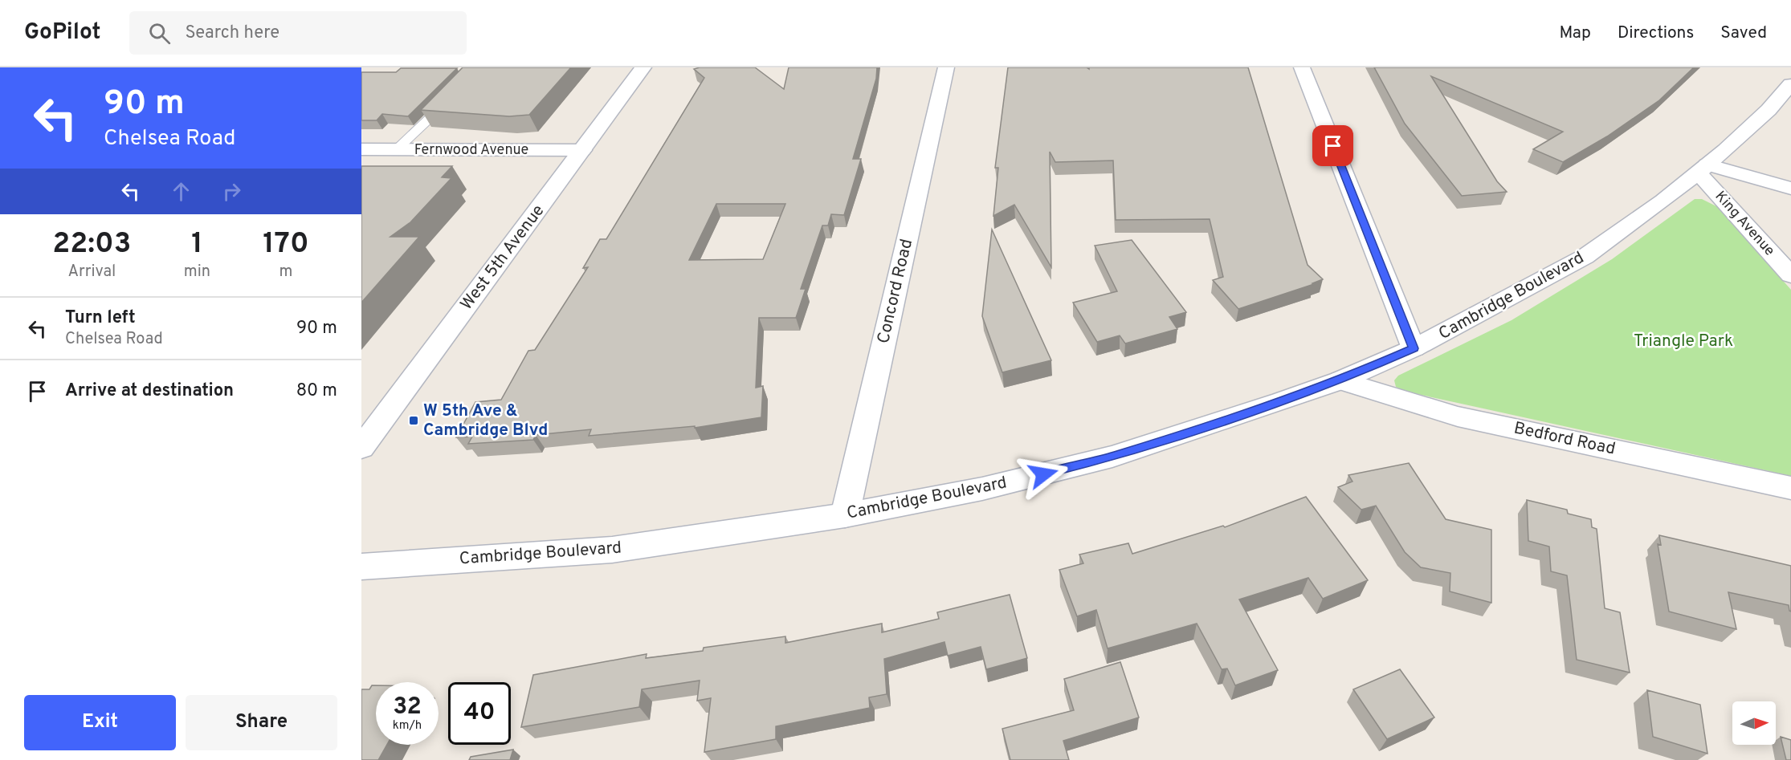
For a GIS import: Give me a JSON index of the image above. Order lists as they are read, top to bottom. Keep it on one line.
{"streets":{"street":["Fernwood Avenue","King Avenue","West 5th Avenue","Concord Road","Cambridge Boulevard","Bedford Road"]},"crossings":[["Fernwood Avenue","West 5th Avenue"],["King Avenue","Cambridge Boulevard"],["Concord Road","Cambridge Boulevard"],["Cambridge Boulevard","Bedford Road"]],"parks":["Triangle Park"],"places":{"transit":["W 5th Ave & Cambridge Blvd"]},"north":"right","page":{"header":"GoPilot","search":"Search here","nav":["Map","Directions","Saved"],"turn":["90 m","Chelsea Road"],"eta":["22:03","Arrival","1","min","170","m"],"list":[{"name":"Turn left","note":"Chelsea Road","value":"90 m"},{"name":"Arrive at destination","value":"80 m"}],"speed":"32 km/h","limit":"40","buttons":["Exit","Share"]}}
